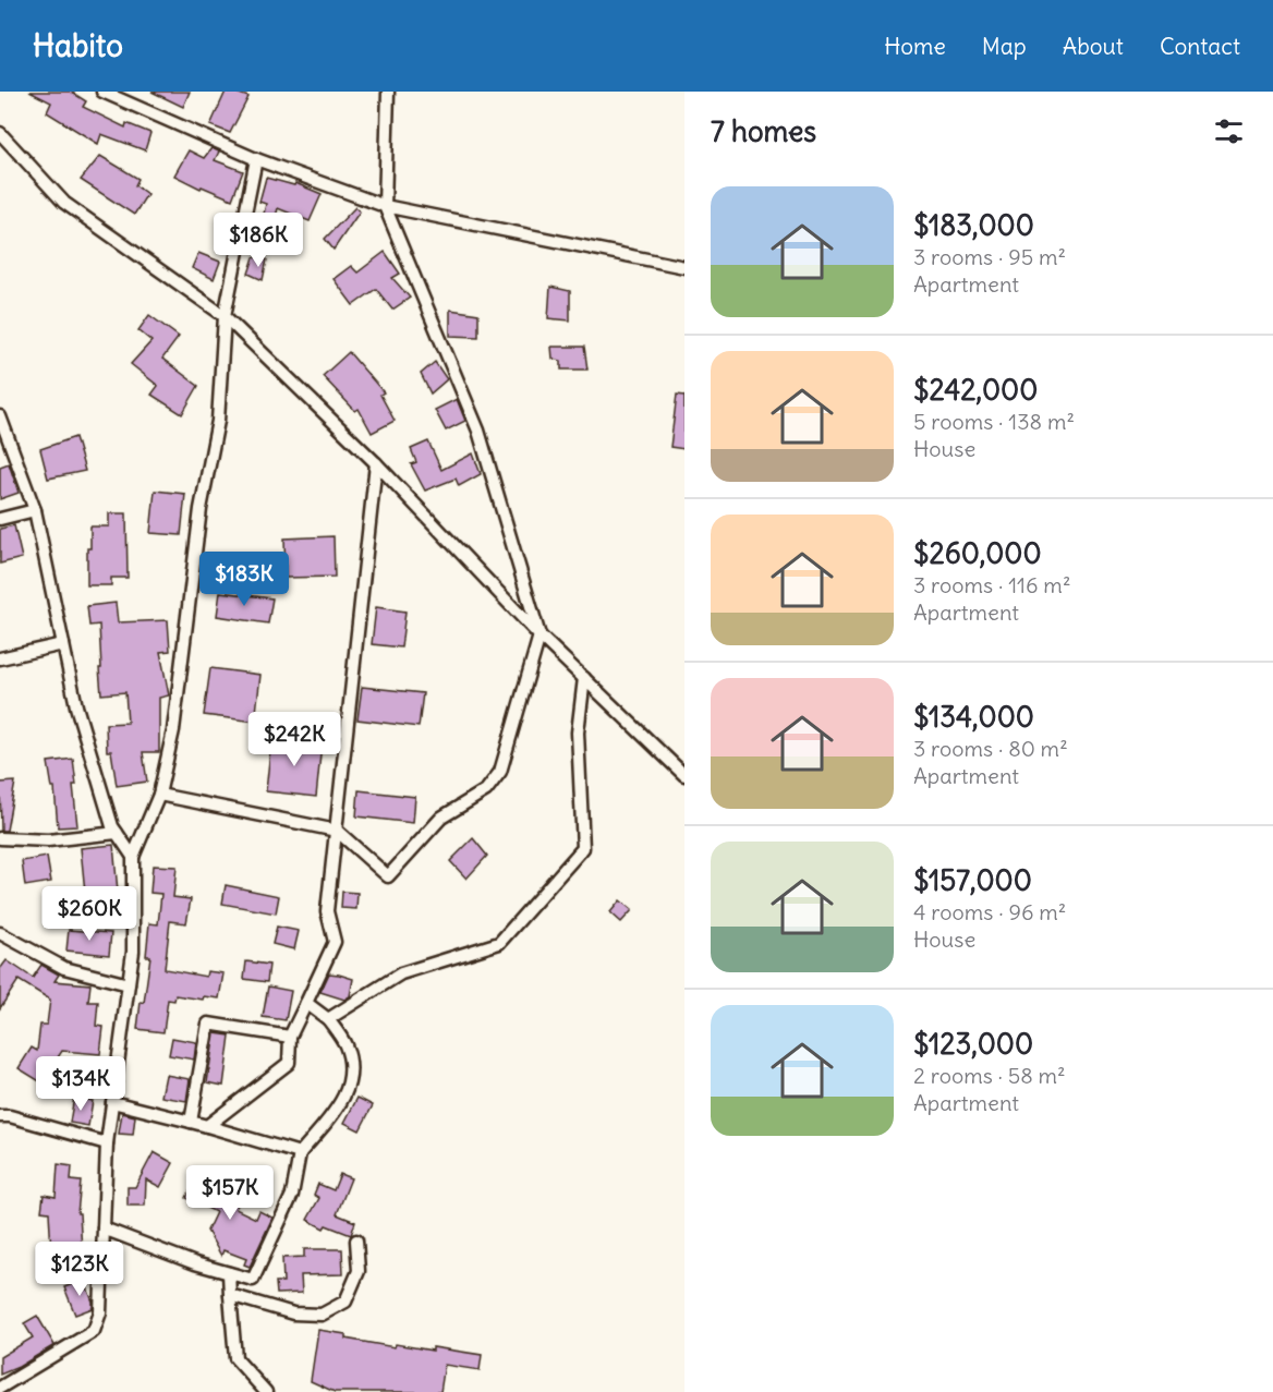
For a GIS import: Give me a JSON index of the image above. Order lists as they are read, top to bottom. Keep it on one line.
{"page":{"header":"Habito","nav":["Home","Map","About","Contact"],"heading":"7 homes","list":[{"name":"$183,000","note":"3 rooms · 95 m² · Apartment"},{"name":"$242,000","note":"5 rooms · 138 m² · House"},{"name":"$260,000","note":"3 rooms · 116 m² · Apartment"},{"name":"$134,000","note":"3 rooms · 80 m² · Apartment"},{"name":"$157,000","note":"4 rooms · 96 m² · House"},{"name":"$123,000","note":"2 rooms · 58 m² · Apartment"}],"price":["$186K","$183K","$242K","$260K","$134K","$157K","$123K"]}}
